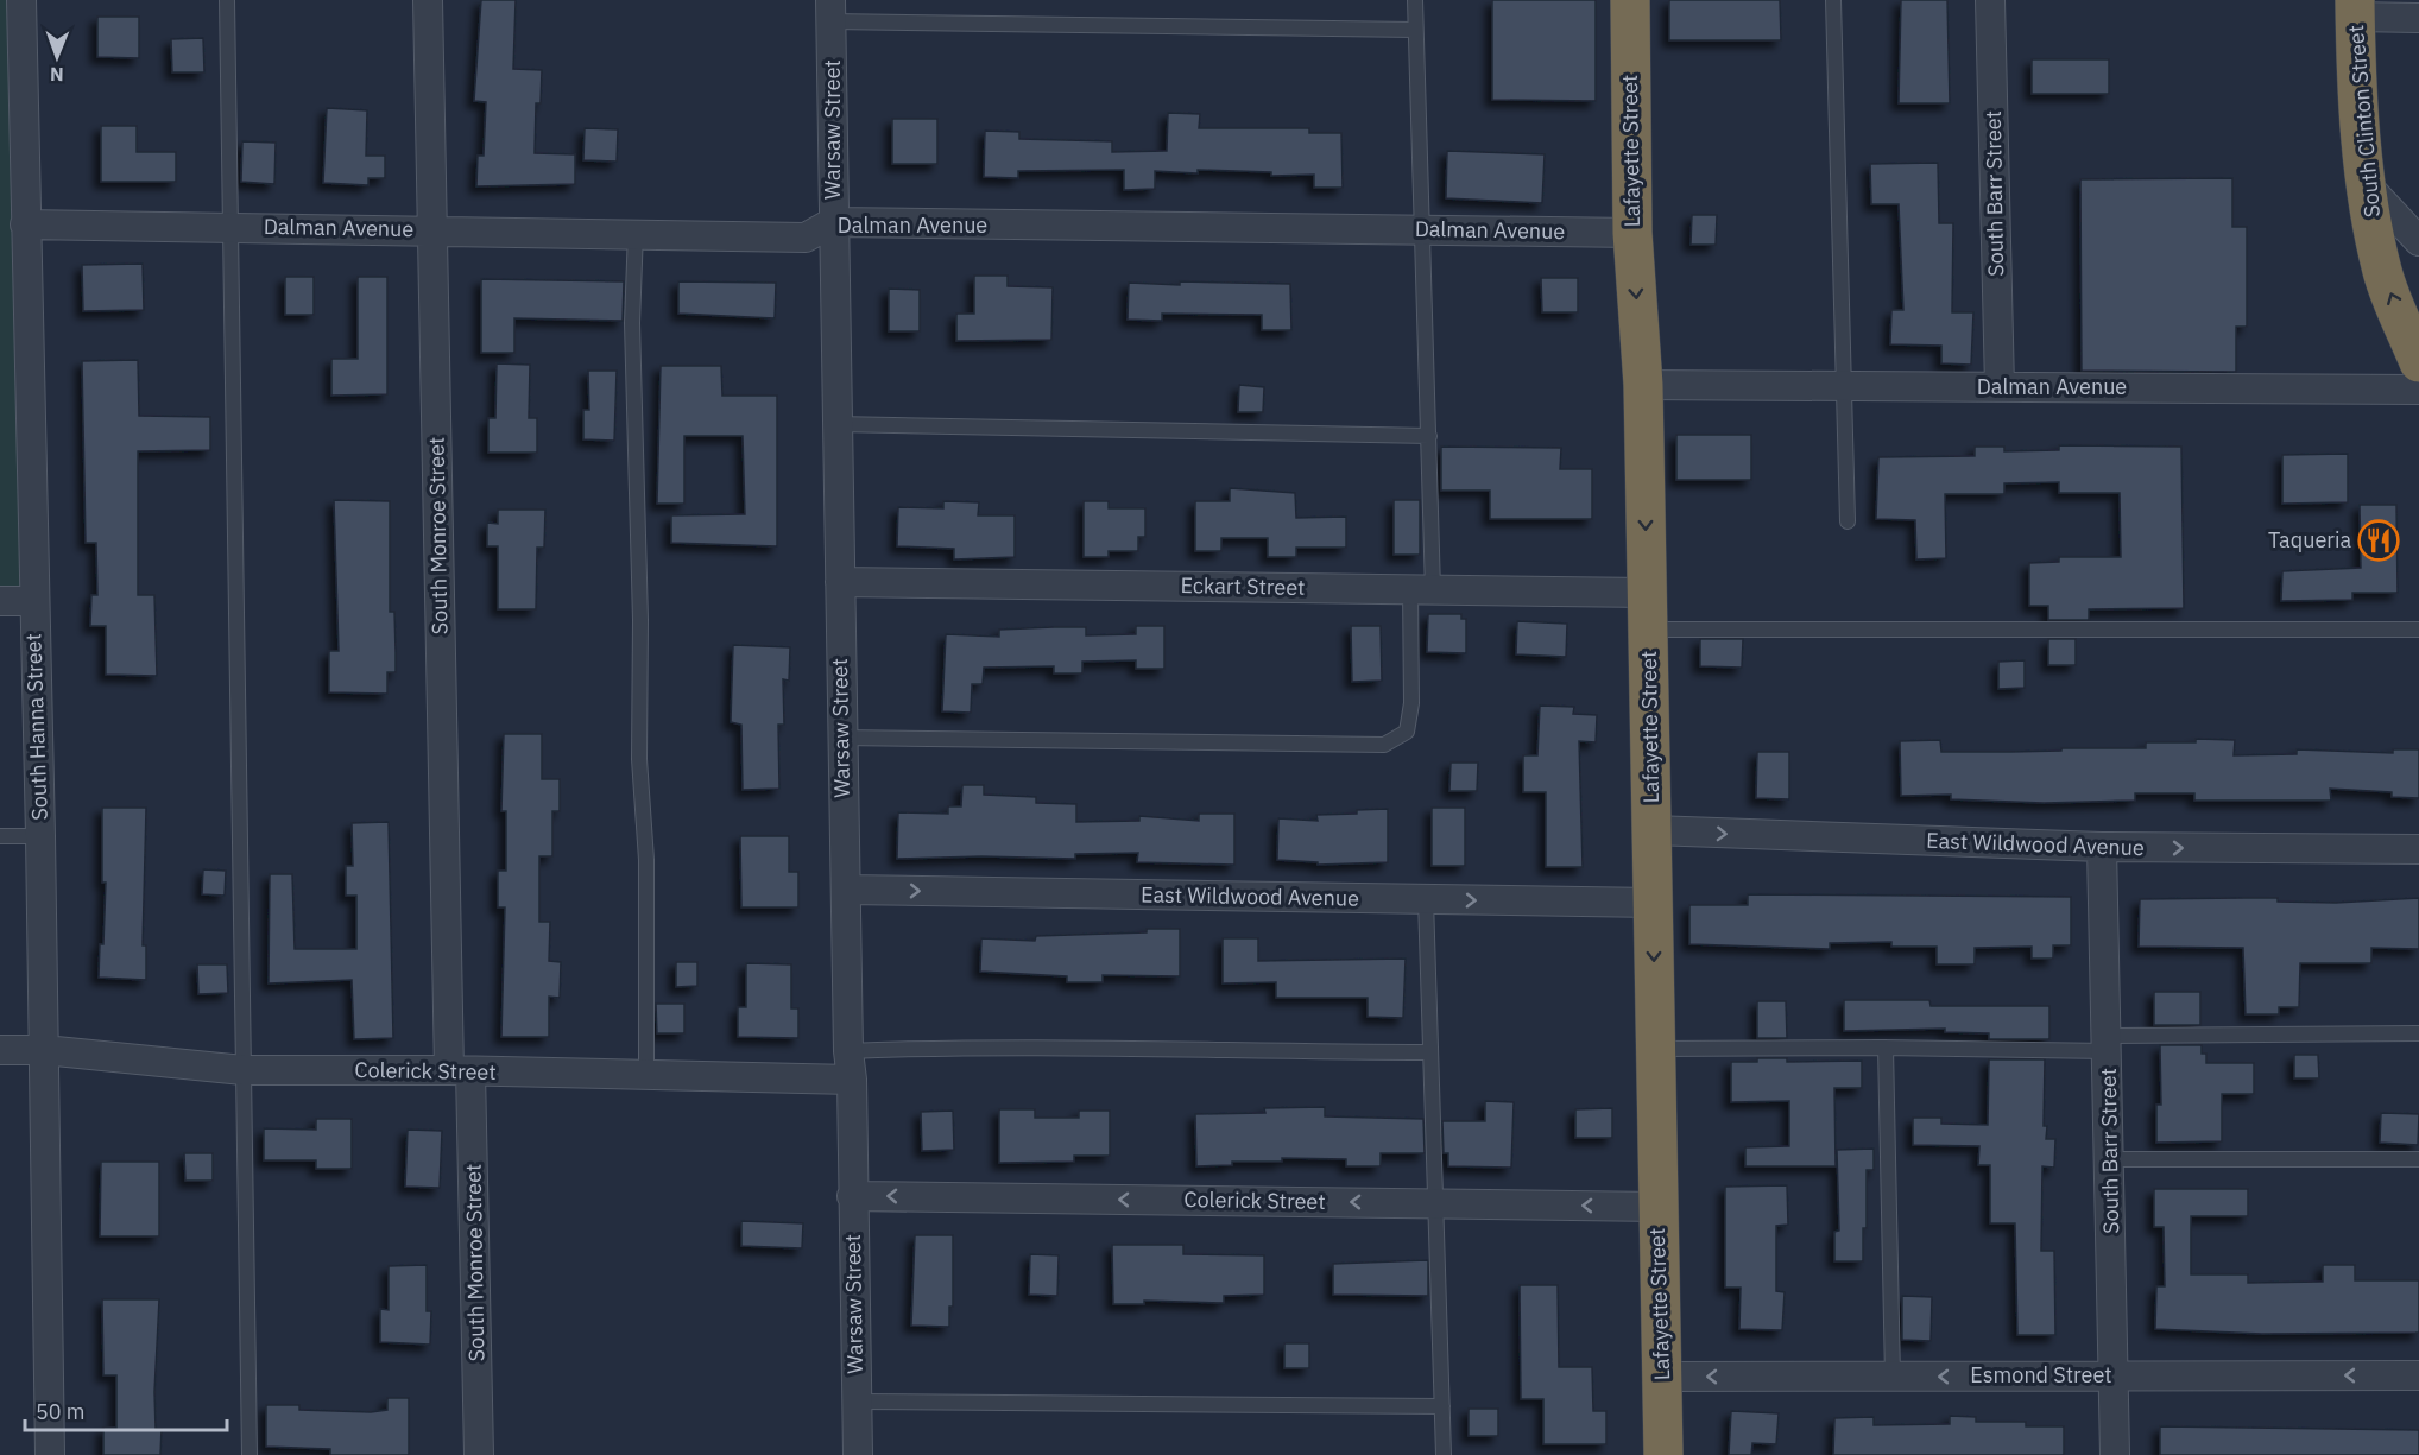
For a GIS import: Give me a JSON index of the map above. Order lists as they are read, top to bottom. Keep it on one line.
{"streets":{"highway":["South Clinton Street","Lafayette Street"],"street":["Warsaw Street","South Barr Street","Dalman Avenue","South Monroe Street","Eckart Street","South Hanna Street","East Wildwood Avenue","Colerick Street","Esmond Street"]},"crossings":[["Warsaw Street","Dalman Avenue"],["Warsaw Street","Eckart Street"],["Warsaw Street","East Wildwood Avenue"],["Warsaw Street","Colerick Street"],["Lafayette Street","Dalman Avenue"],["Lafayette Street","Eckart Street"],["Lafayette Street","East Wildwood Avenue"],["Lafayette Street","Colerick Street"],["Lafayette Street","Esmond Street"],["South Barr Street","Dalman Avenue"],["South Barr Street","East Wildwood Avenue"],["South Barr Street","Esmond Street"],["Dalman Avenue","South Monroe Street"],["Dalman Avenue","South Hanna Street"],["South Monroe Street","Colerick Street"],["South Hanna Street","Colerick Street"]],"one_way":["South Clinton Street","Lafayette Street","East Wildwood Avenue","Colerick Street","Esmond Street"],"places":{"restaurant":["Taqueria"]},"scale_bar":"50 m","north":"bottom"}
